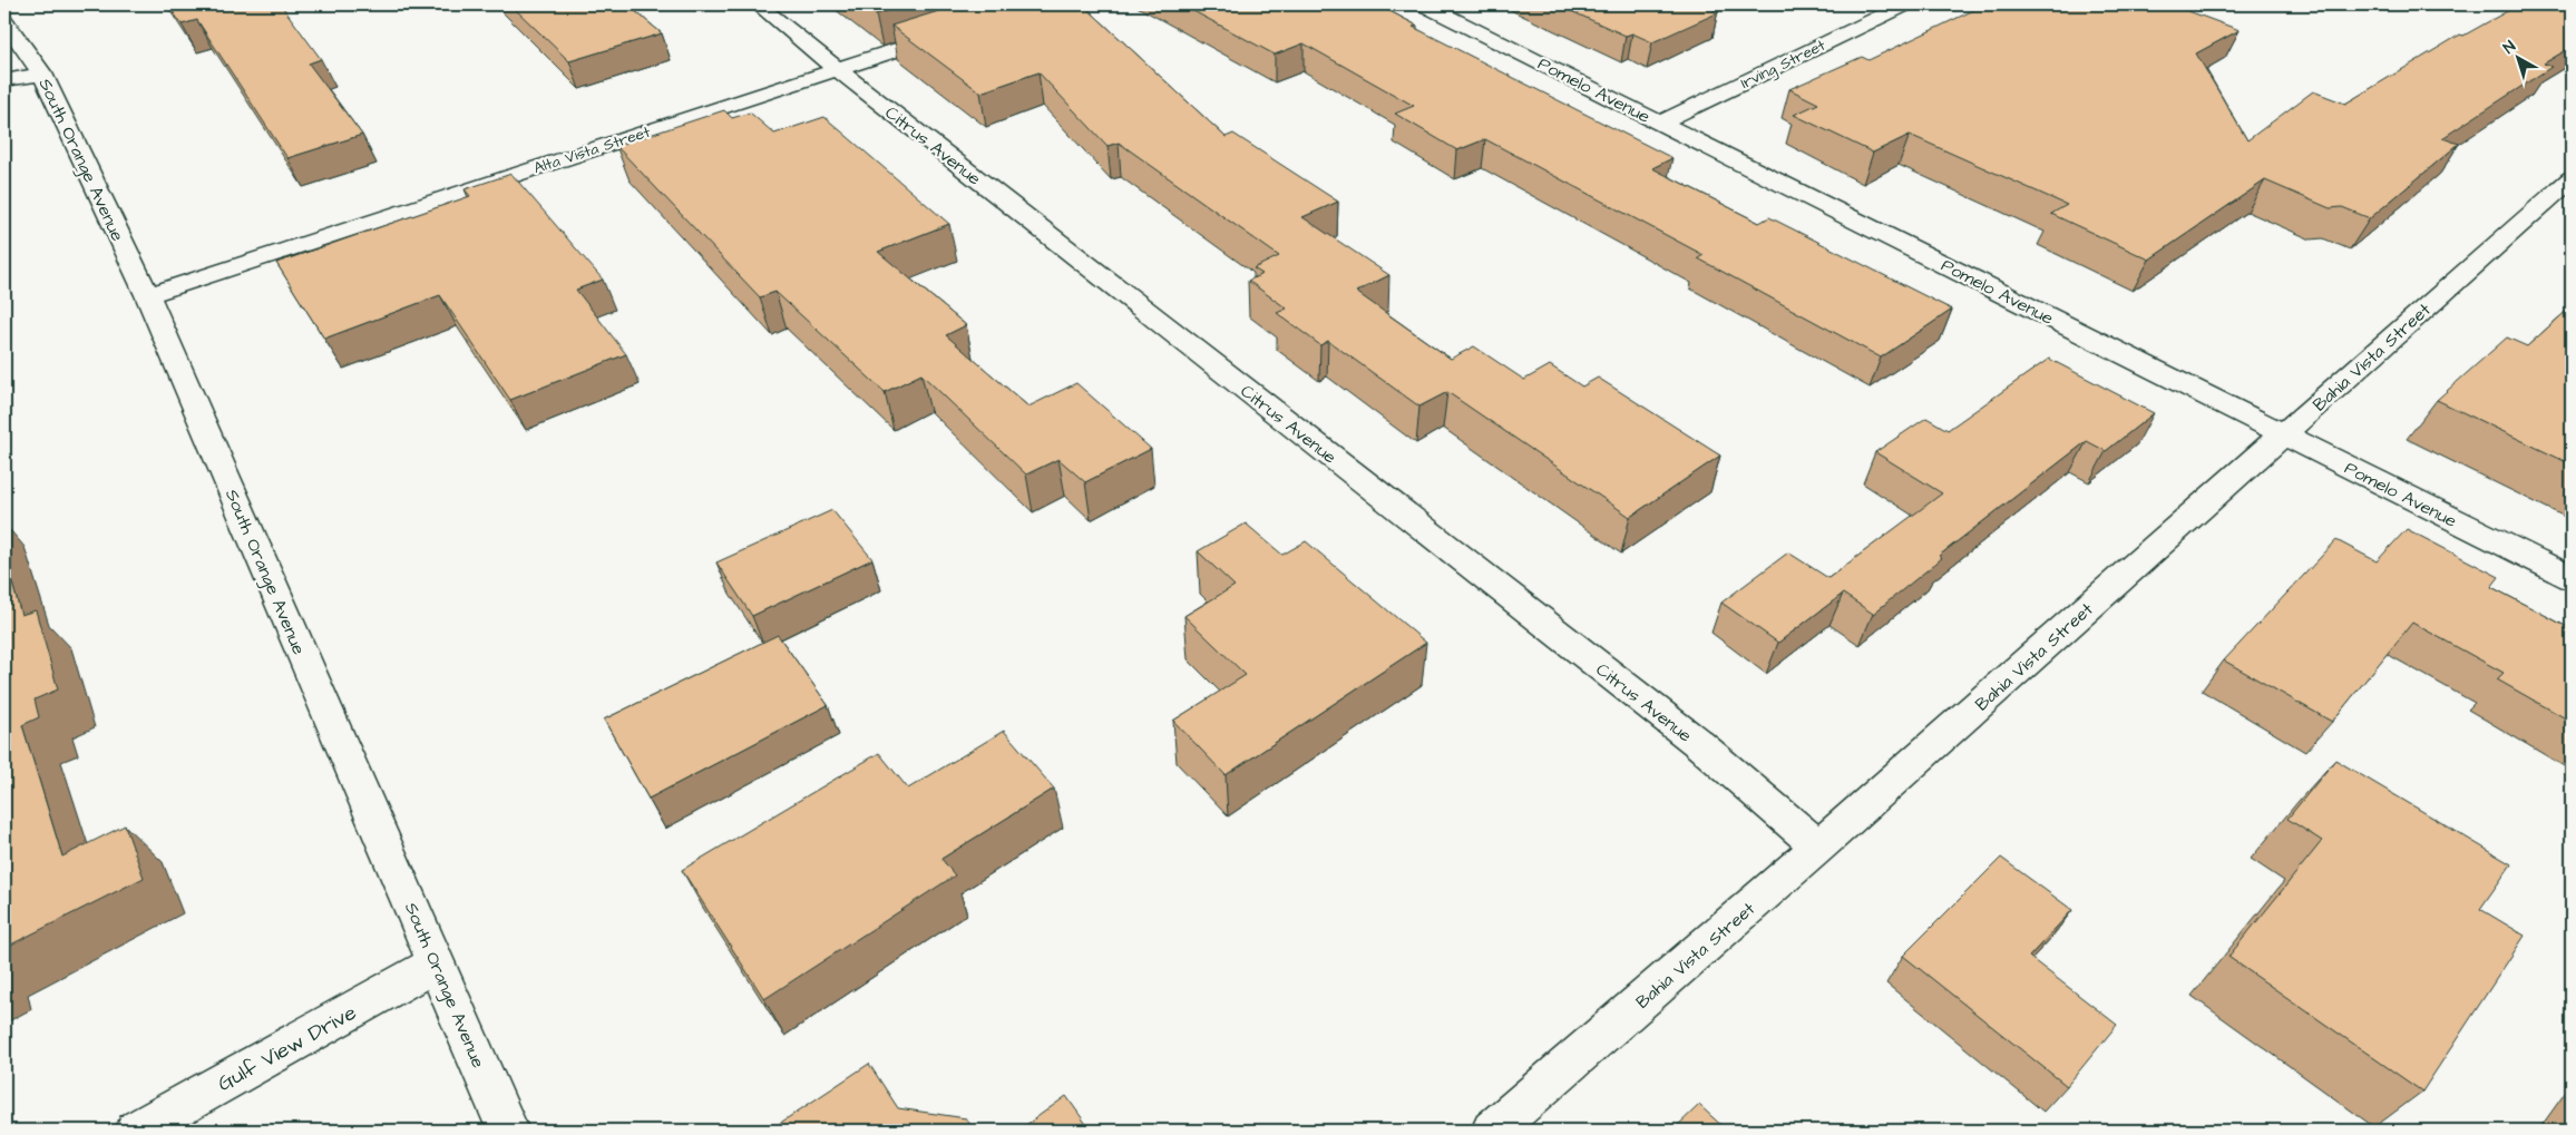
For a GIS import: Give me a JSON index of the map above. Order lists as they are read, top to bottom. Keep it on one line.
{"streets":{"street":["Irving Street","Pomelo Avenue","Citrus Avenue","Alta Vista Street","South Orange Avenue","Bahia Vista Street","Gulf View Drive"]},"crossings":[["Irving Street","Pomelo Avenue"],["Pomelo Avenue","Bahia Vista Street"],["Citrus Avenue","Alta Vista Street"],["Citrus Avenue","Bahia Vista Street"],["Alta Vista Street","South Orange Avenue"],["South Orange Avenue","Gulf View Drive"]],"north":"top left"}
